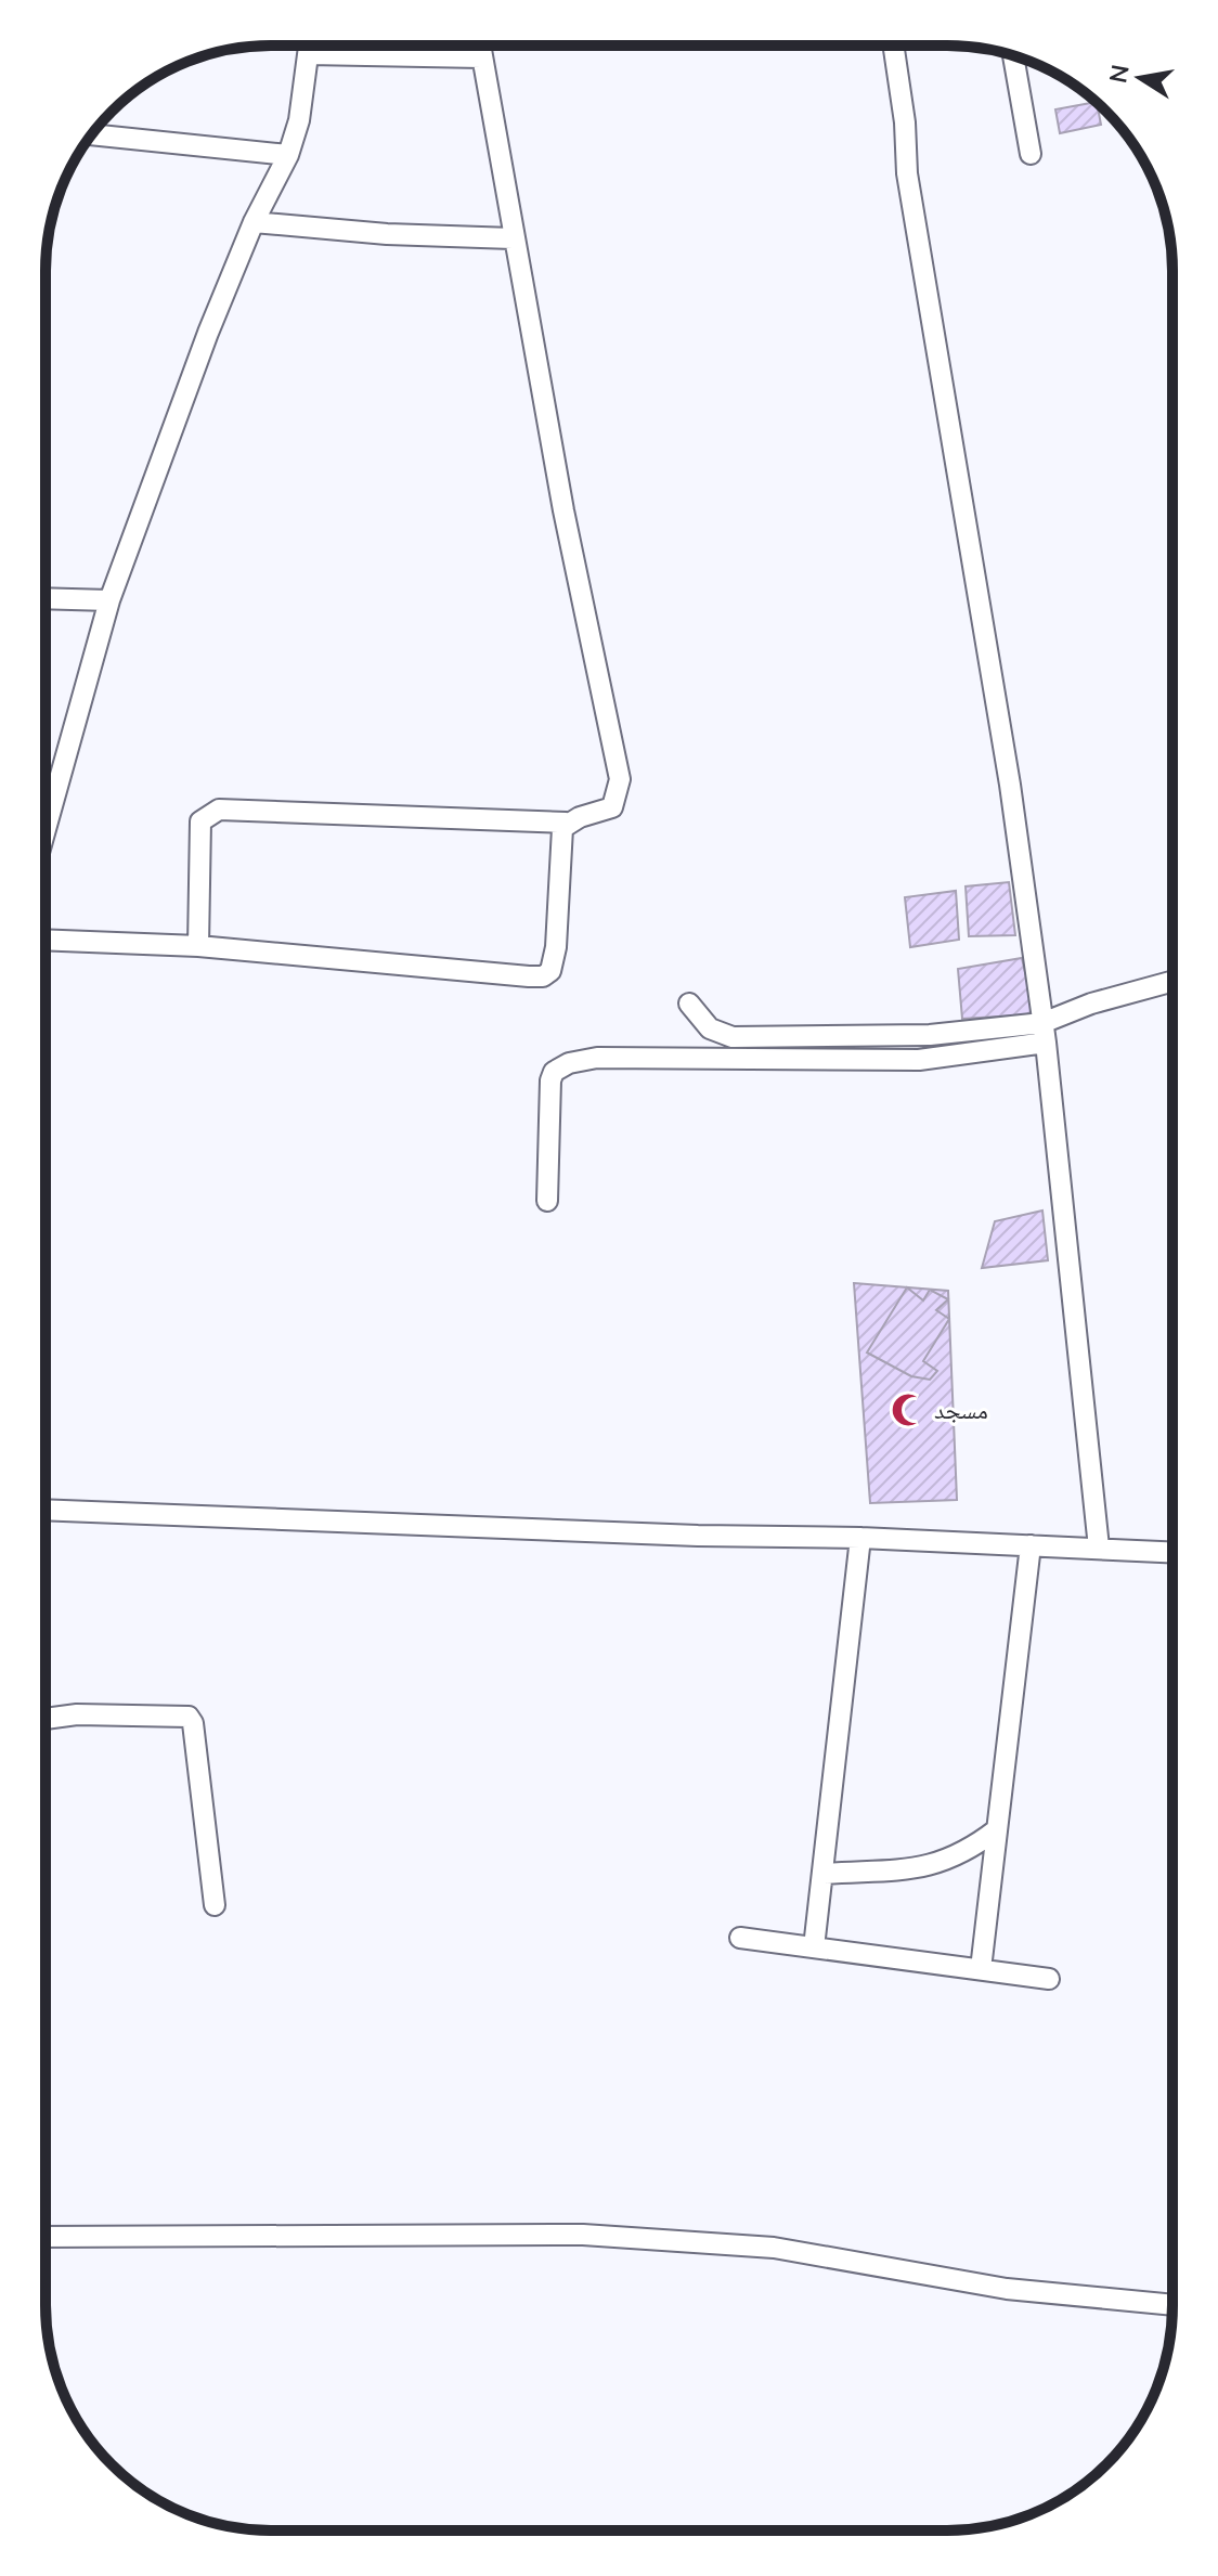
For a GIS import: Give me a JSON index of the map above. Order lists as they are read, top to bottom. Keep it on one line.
{"places":{"mosque":["مسجد"]},"north":"left"}
